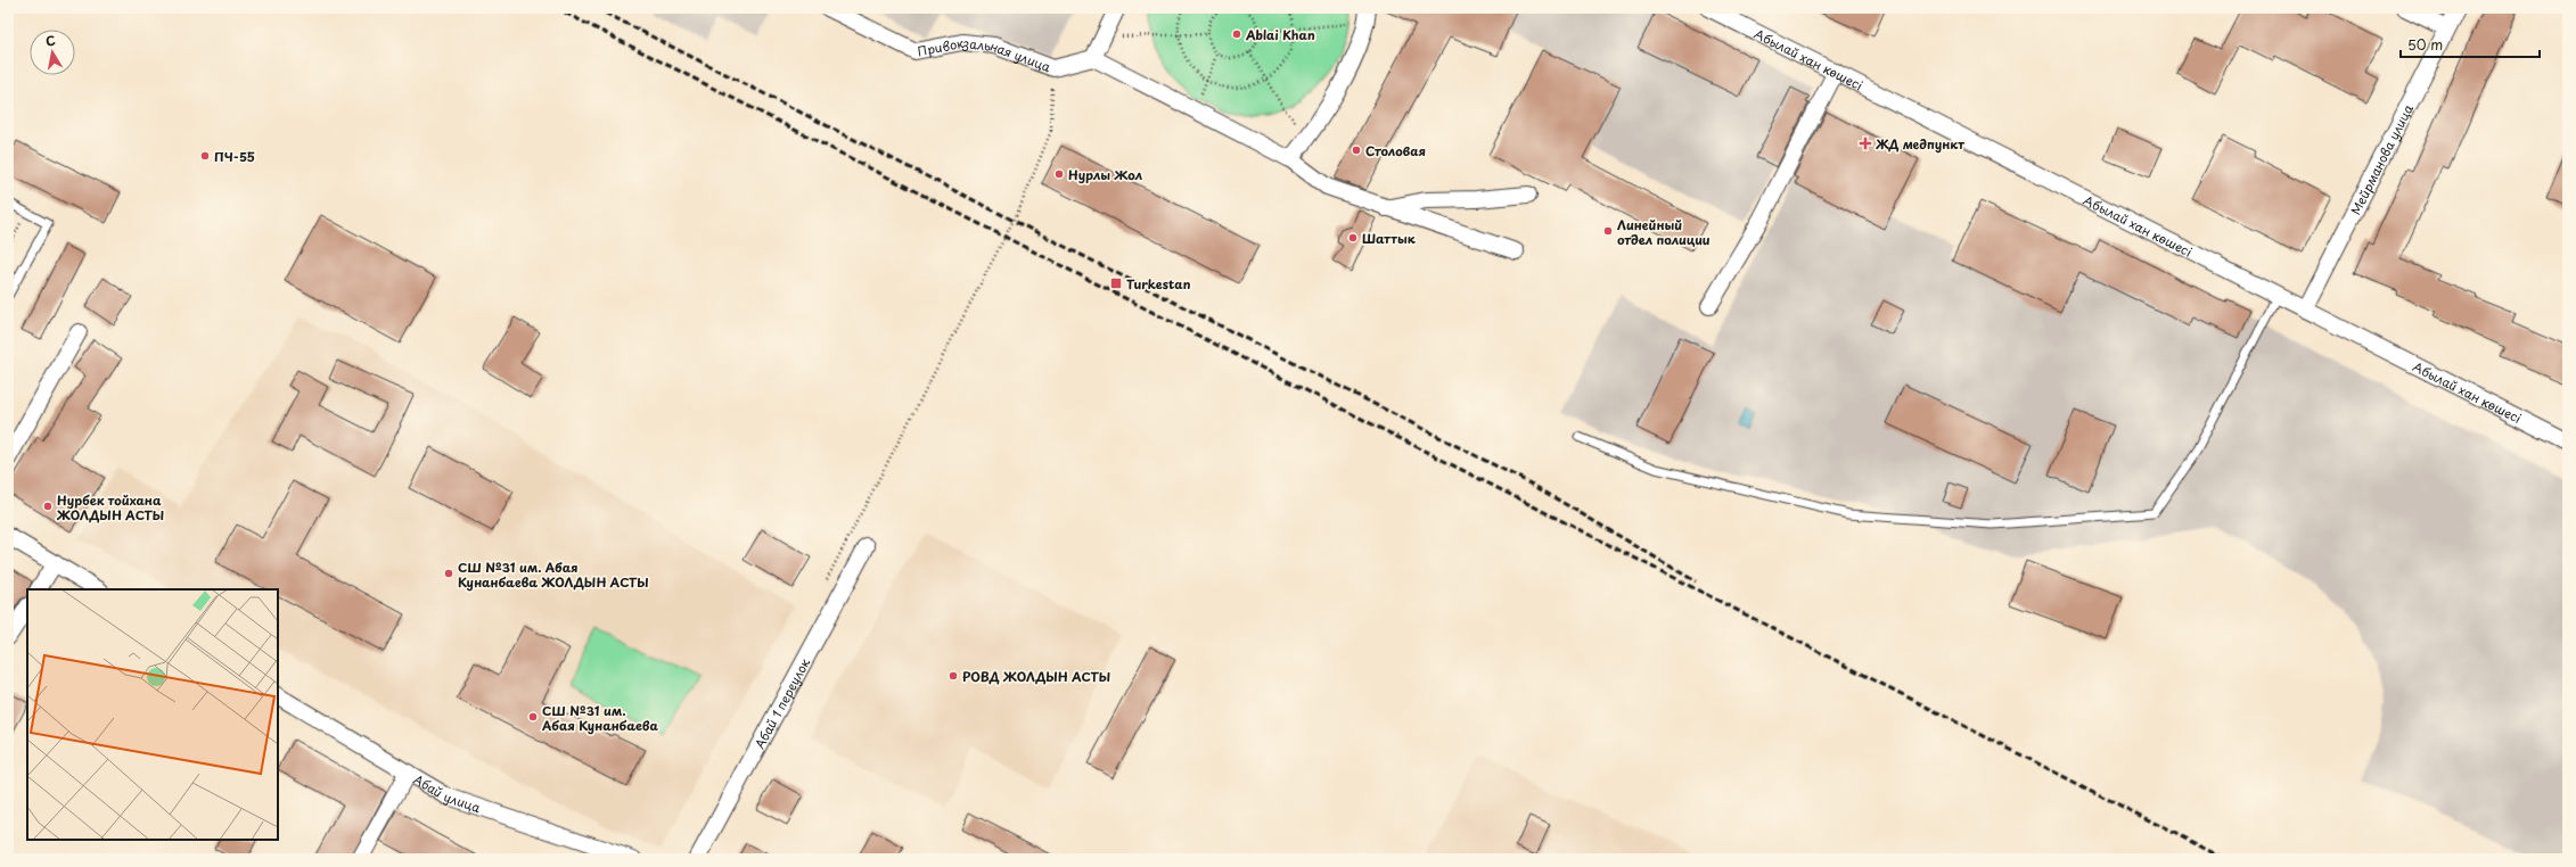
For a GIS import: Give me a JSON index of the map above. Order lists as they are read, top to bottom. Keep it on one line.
{"streets":{"street":["Привокзальная улица","Абылай хан көшесі","Мейрманова улица","Абай 1 переулок","Абай улица"]},"crossings":[["Абылай хан көшесі","Мейрманова улица"]],"places":{"other":["Ablai Khan","Столовая","ПЧ-55","Нурлы Жол","Линейный отдел полиции","Шаттык","Нурбек тойхана ЖОЛДЫН АСТЫ","СШ №31 им. Абая Кунанбаева ЖОЛДЫН АСТЫ","РОВД ЖОЛДЫН АСТЫ","СШ №31 им. Абая Кунанбаева"],"health":["ЖД медпункт"],"transit":["Turkestan"]},"scale_bar":"50 m","north":"top"}
